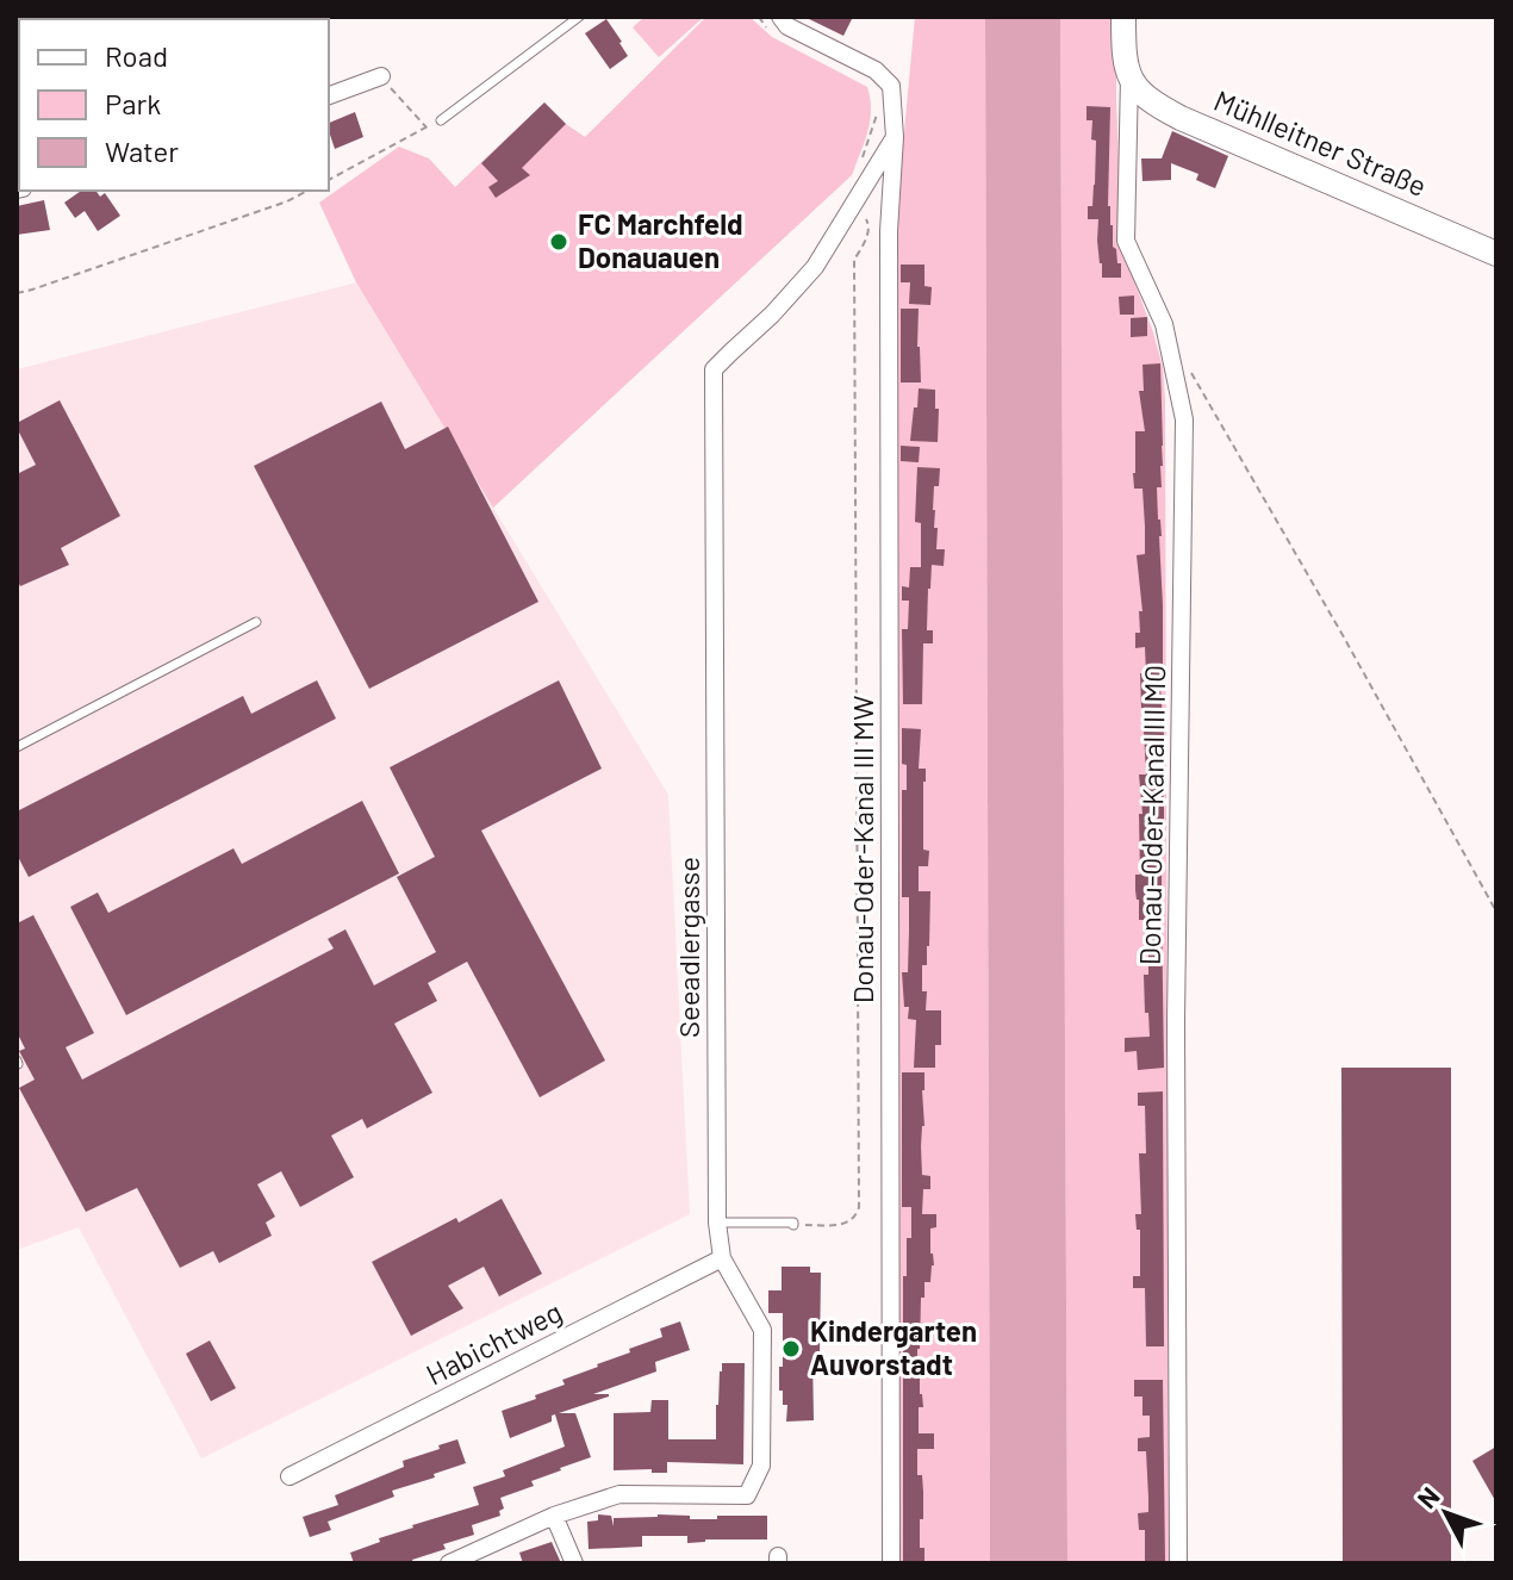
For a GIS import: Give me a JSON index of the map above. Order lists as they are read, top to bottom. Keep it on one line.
{"streets":{"street":["Mühlleitner Straße","Donau-Oder-Kanal III MO","Donau-Oder-Kanal III MW","Seeadlergasse","Habichtweg"]},"crossings":[["Mühlleitner Straße","Donau-Oder-Kanal III MO"],["Donau-Oder-Kanal III MW","Seeadlergasse"],["Seeadlergasse","Habichtweg"]],"places":["FC Marchfeld Donauauen","Kindergarten Auvorstadt"],"legend":["Road","Park","Water"],"north":"top left"}
